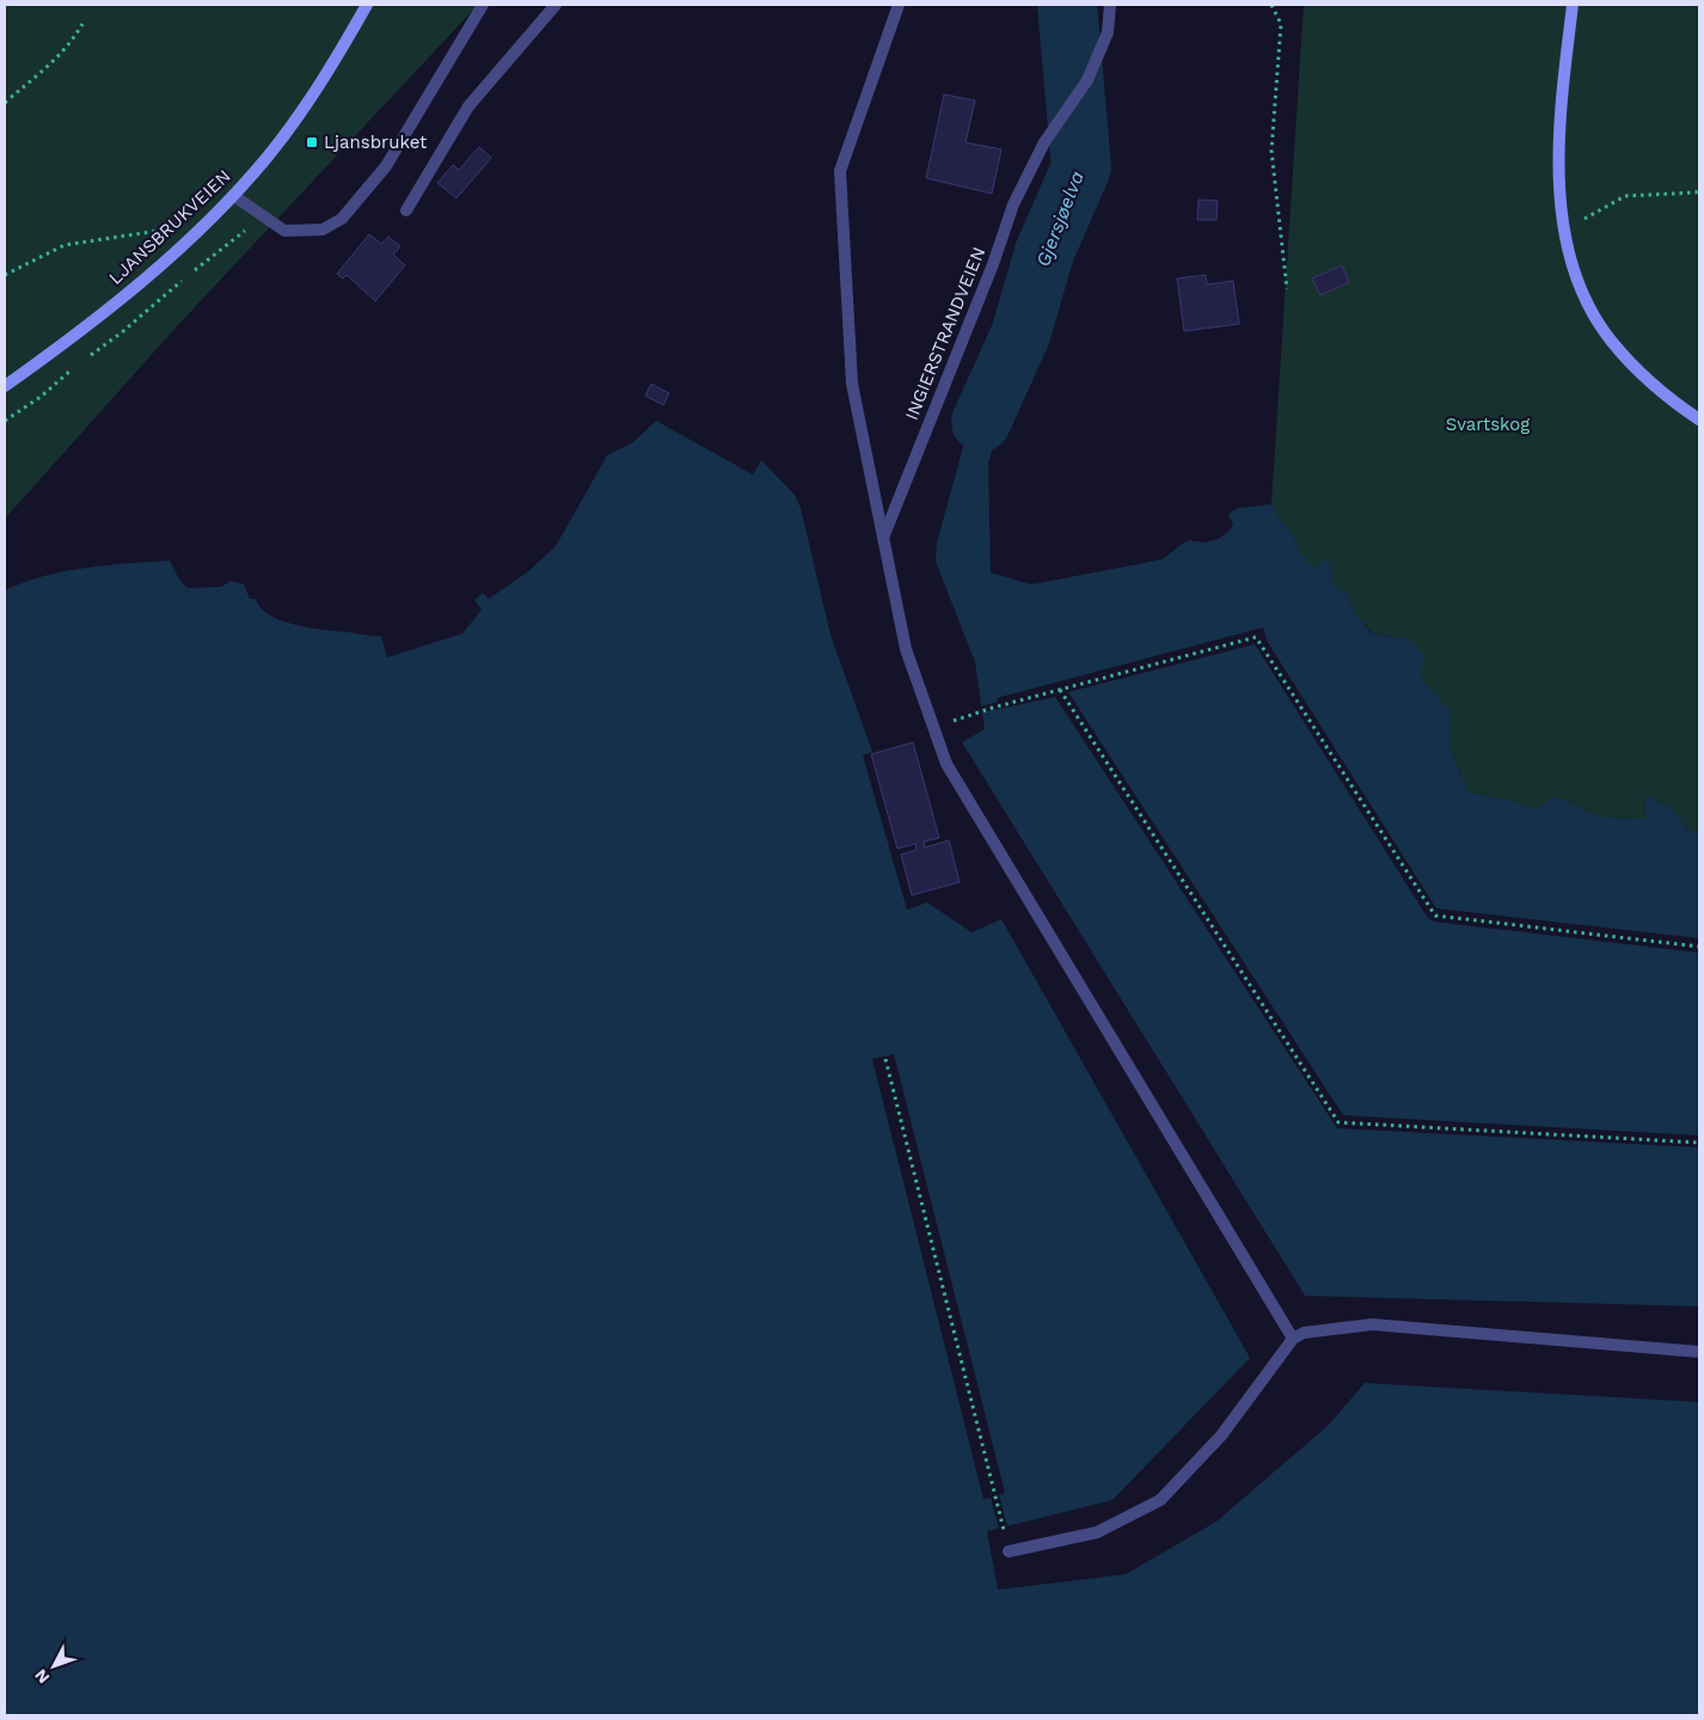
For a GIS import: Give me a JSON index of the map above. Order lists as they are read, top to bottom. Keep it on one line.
{"streets":{"main road":["LJANSBRUKVEIEN"],"street":["INGIERSTRANDVEIEN"]},"water":["Gjersjøelva"],"parks":["Svartskog"],"places":{"transit":["Ljansbruket"]},"north":"bottom left"}
